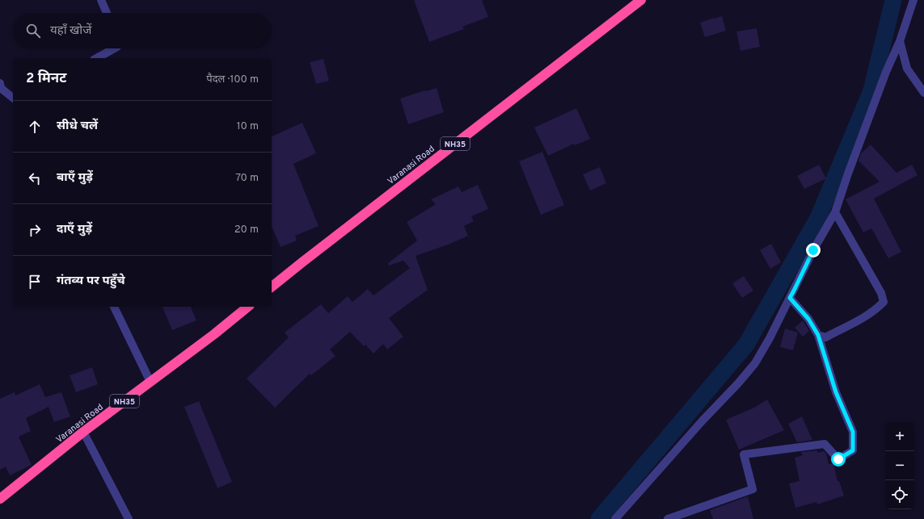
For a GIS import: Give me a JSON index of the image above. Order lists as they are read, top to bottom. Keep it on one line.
{"streets":{"highway":["NH35","Varanasi Road"]},"page":{"search":"यहाँ खोजें","heading":["2 मिनट","पैदल · 100 m"],"list":[["सीधे चलें","10 m"],["बाएँ मुड़ें","70 m"],["दाएँ मुड़ें","20 m"],"गंतव्य पर पहुँचे"],"map_buttons":["+","−"]}}
